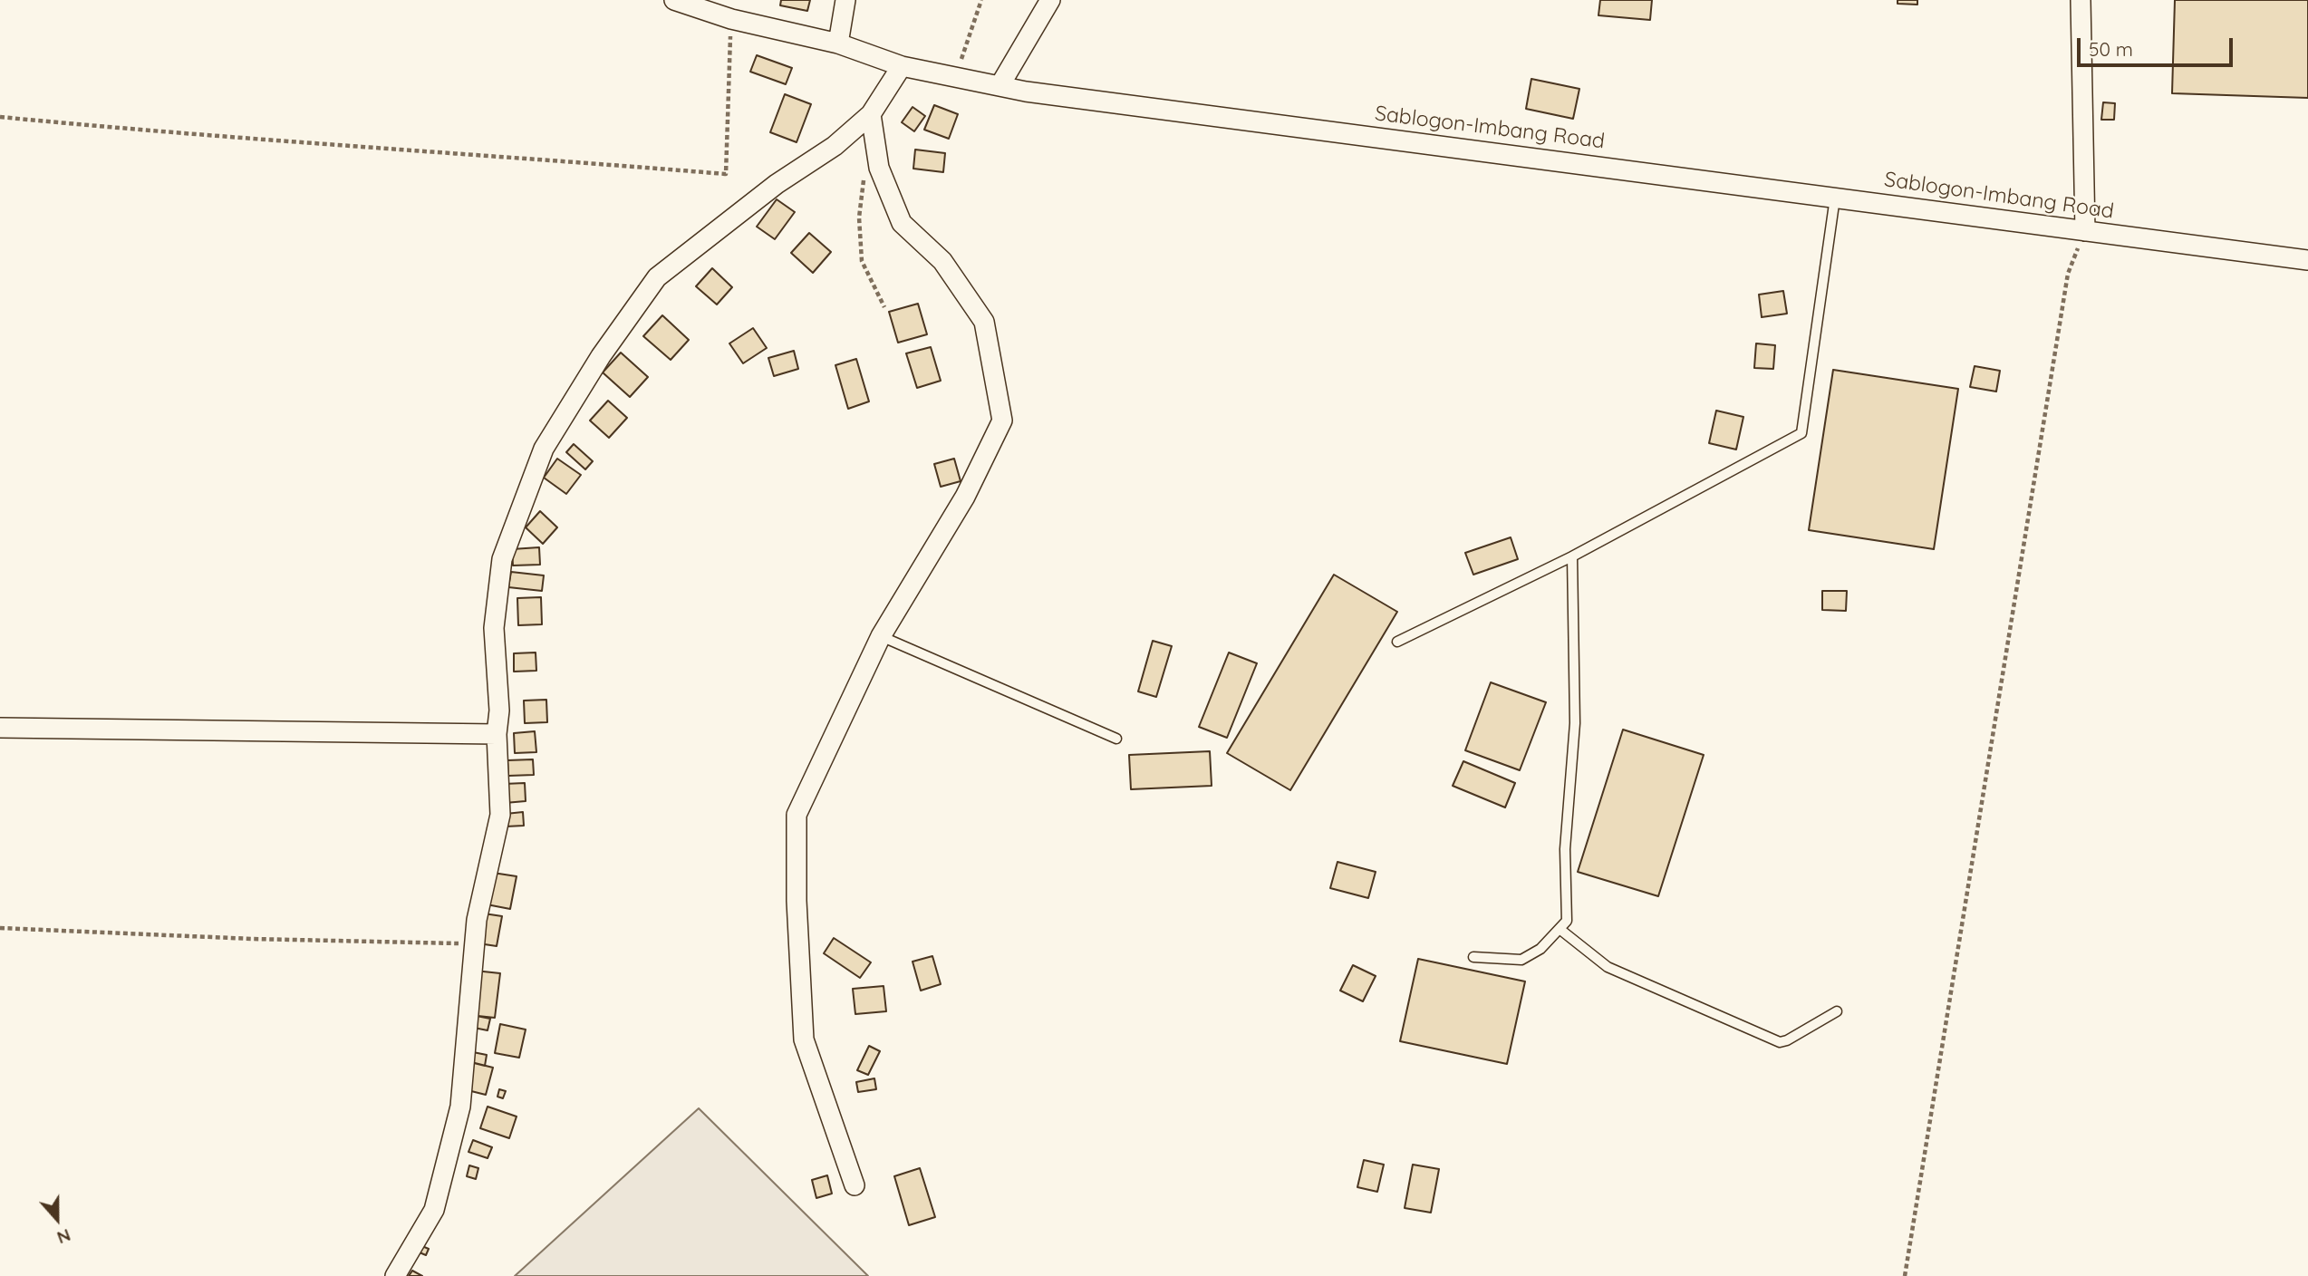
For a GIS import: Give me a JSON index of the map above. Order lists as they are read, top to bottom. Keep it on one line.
{"streets":{"street":["Sablogon-Imbang Road"]},"scale_bar":"50 m","north":"bottom"}
